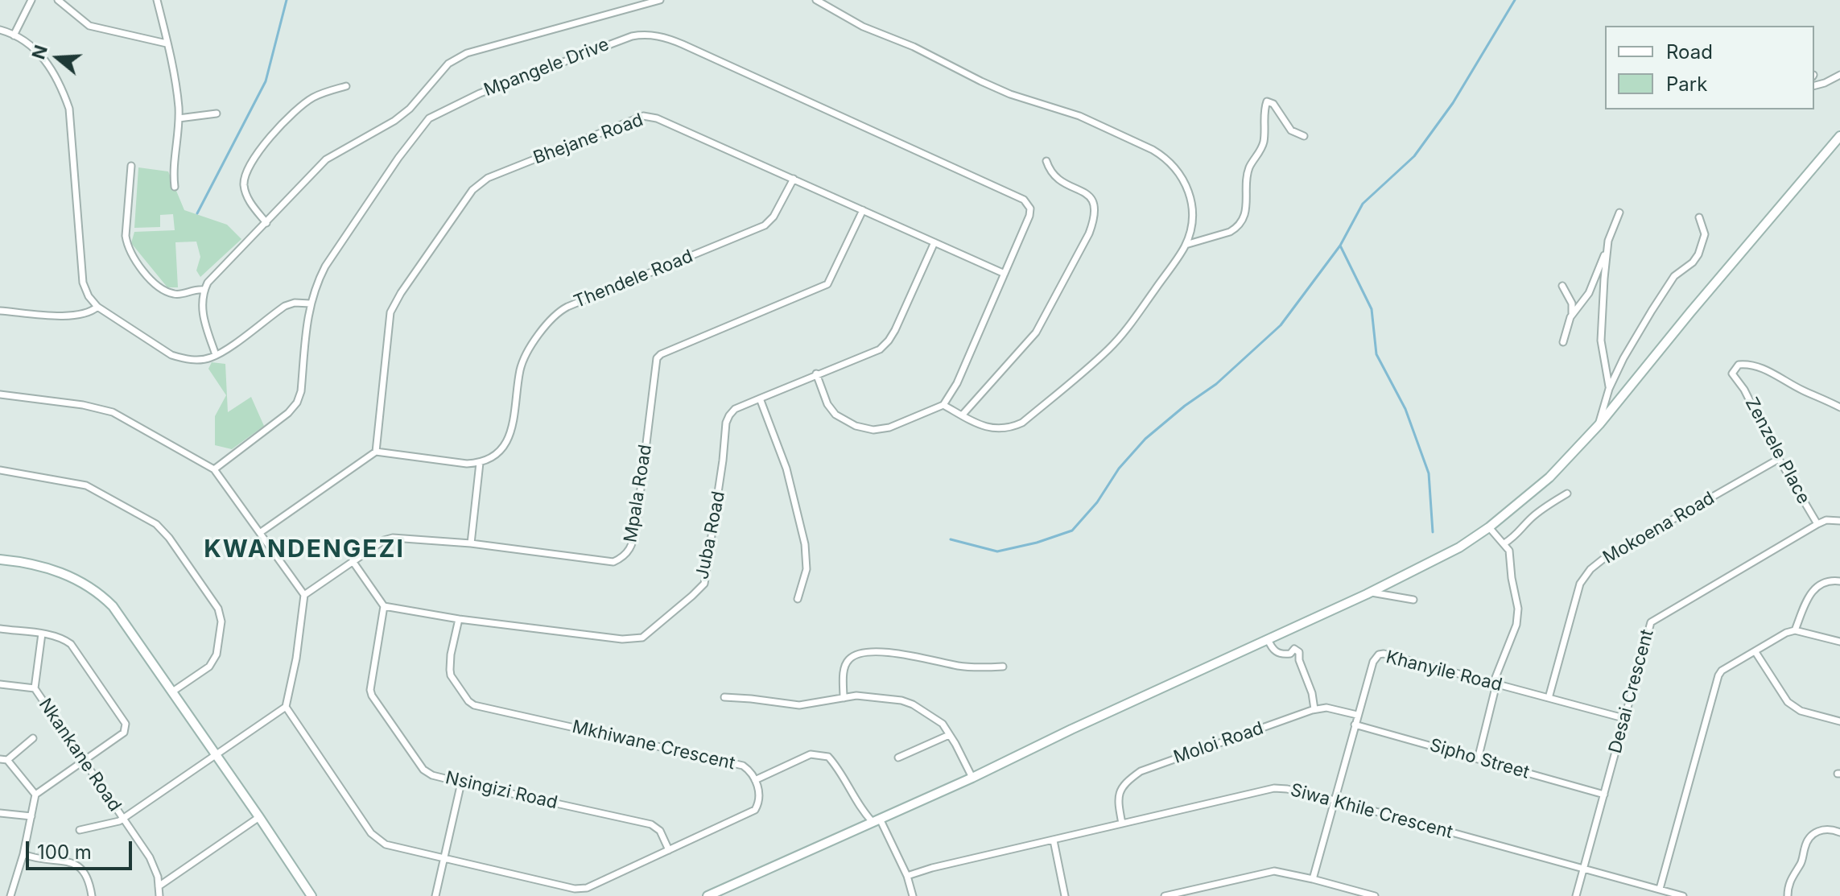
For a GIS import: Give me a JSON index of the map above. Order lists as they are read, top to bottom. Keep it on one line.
{"streets":{"street":["Mpangele Drive","Bhejane Road","Thendele Road","Zenzele Place","Mpala Road","Mokoena Road","Juba Road","Khanyile Road","Desai Crescent","Moloi Road","Mkhiwane Crescent","Nkankane Road","Sipho Street","Nsingizi Road","Siwa Khile Crescent"]},"crossings":[["Mpangele Drive","Bhejane Road"],["Bhejane Road","Thendele Road"],["Bhejane Road","Mpala Road"],["Bhejane Road","Juba Road"],["Zenzele Place","Mokoena Road"],["Zenzele Place","Desai Crescent"],["Mokoena Road","Khanyile Road"],["Juba Road","Mkhiwane Crescent"],["Juba Road","Nsingizi Road"],["Khanyile Road","Desai Crescent"],["Khanyile Road","Moloi Road"],["Khanyile Road","Sipho Street"],["Khanyile Road","Siwa Khile Crescent"],["Desai Crescent","Sipho Street"],["Desai Crescent","Siwa Khile Crescent"],["Moloi Road","Siwa Khile Crescent"],["Mkhiwane Crescent","Nsingizi Road"]],"districts":["KWANDENGEZI"],"legend":["Road","Park"],"scale_bar":"100 m","north":"left"}
